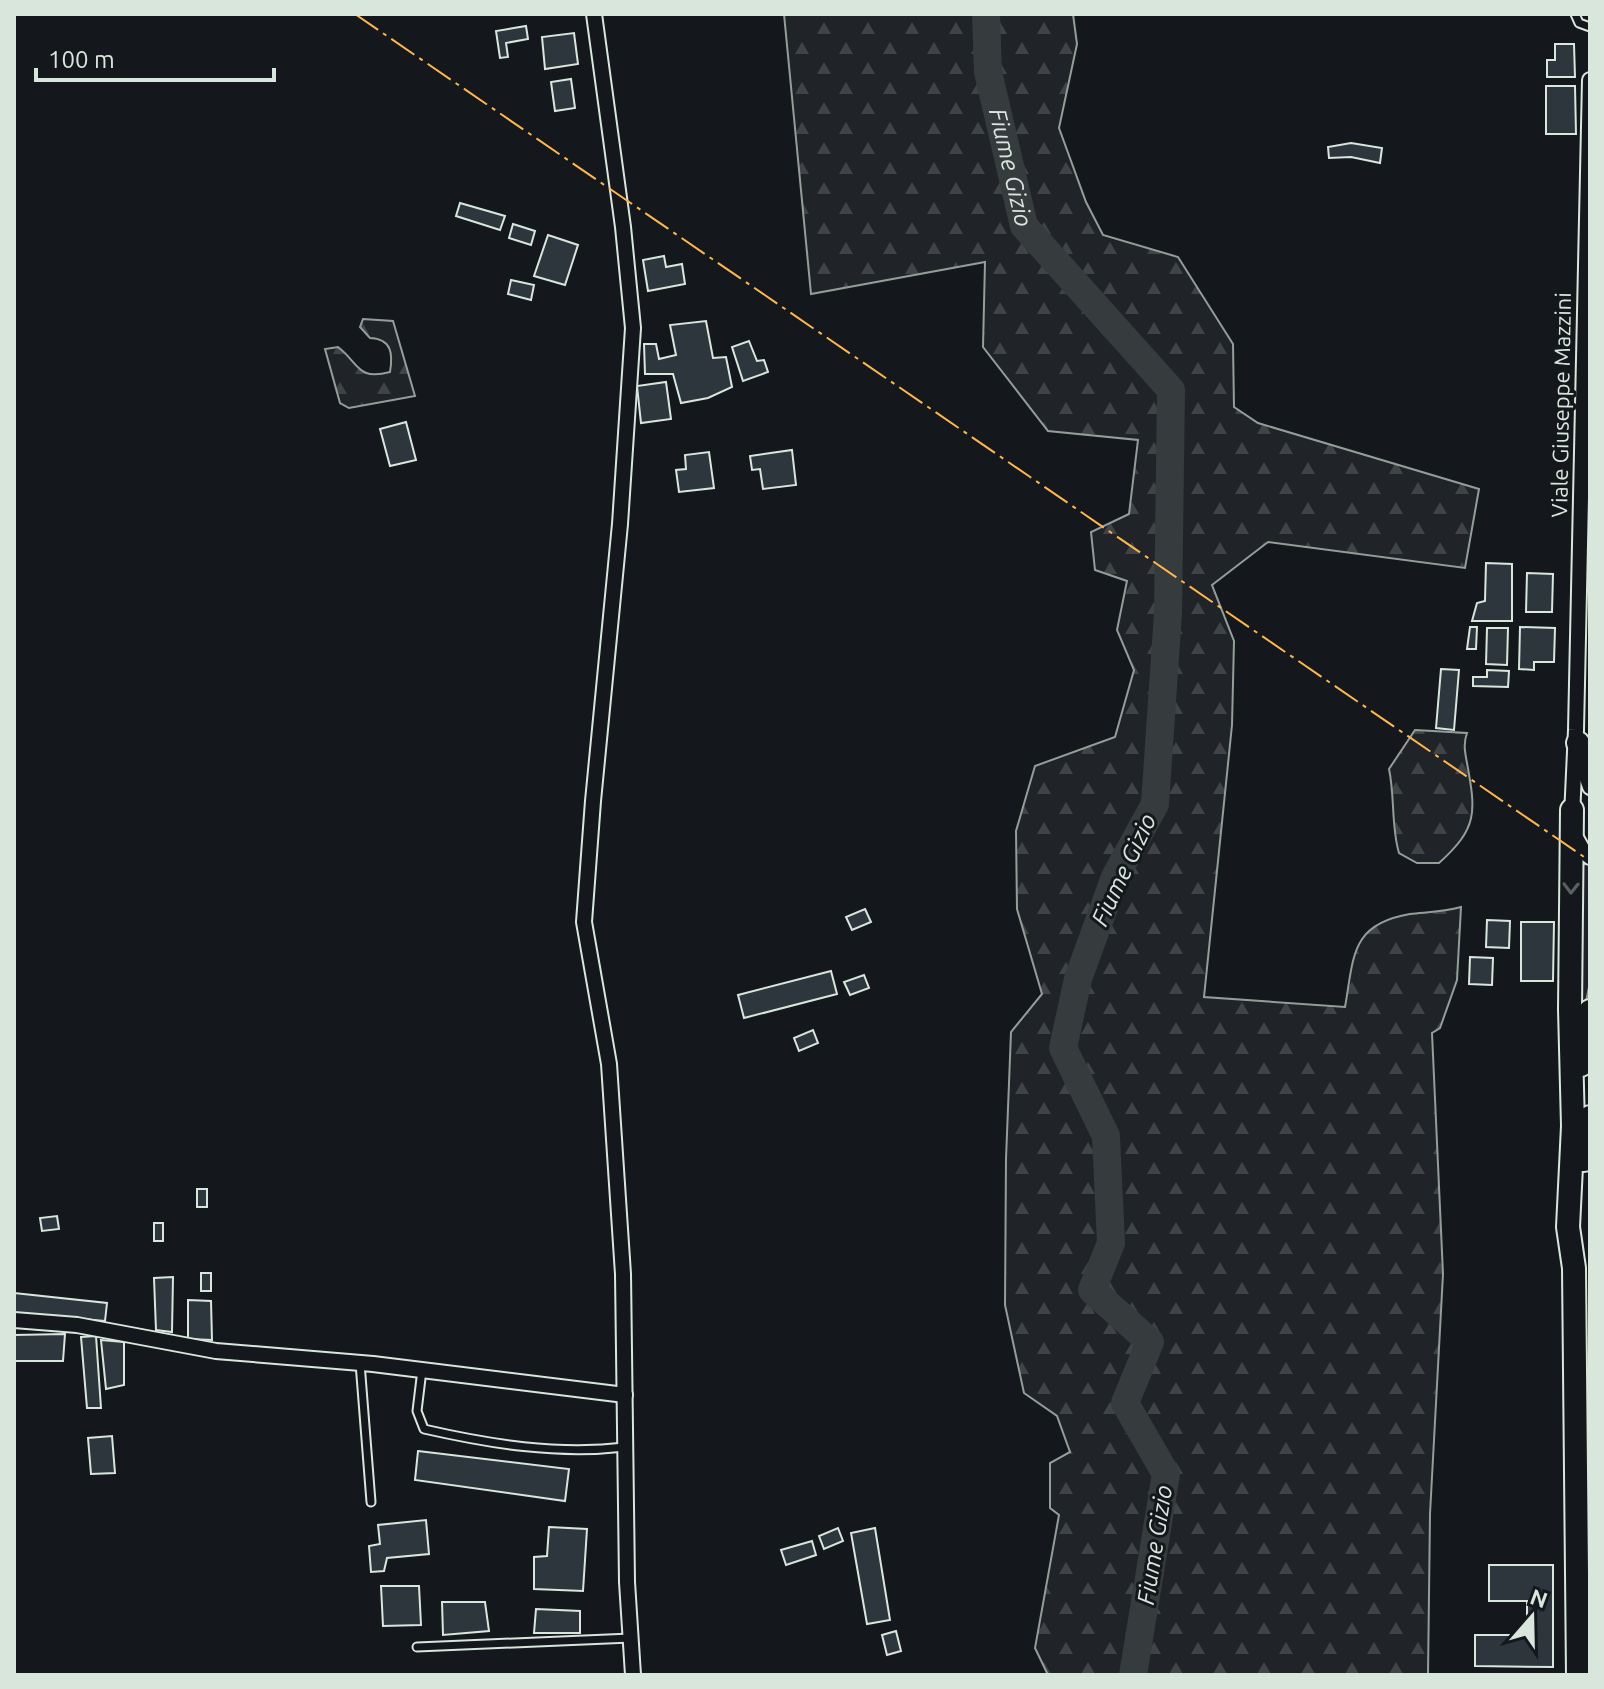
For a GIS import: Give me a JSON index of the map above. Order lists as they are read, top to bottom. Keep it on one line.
{"streets":{"street":["Viale Giuseppe Mazzini"]},"water":["Fiume Gizio"],"scale_bar":"100 m","north":"top"}
